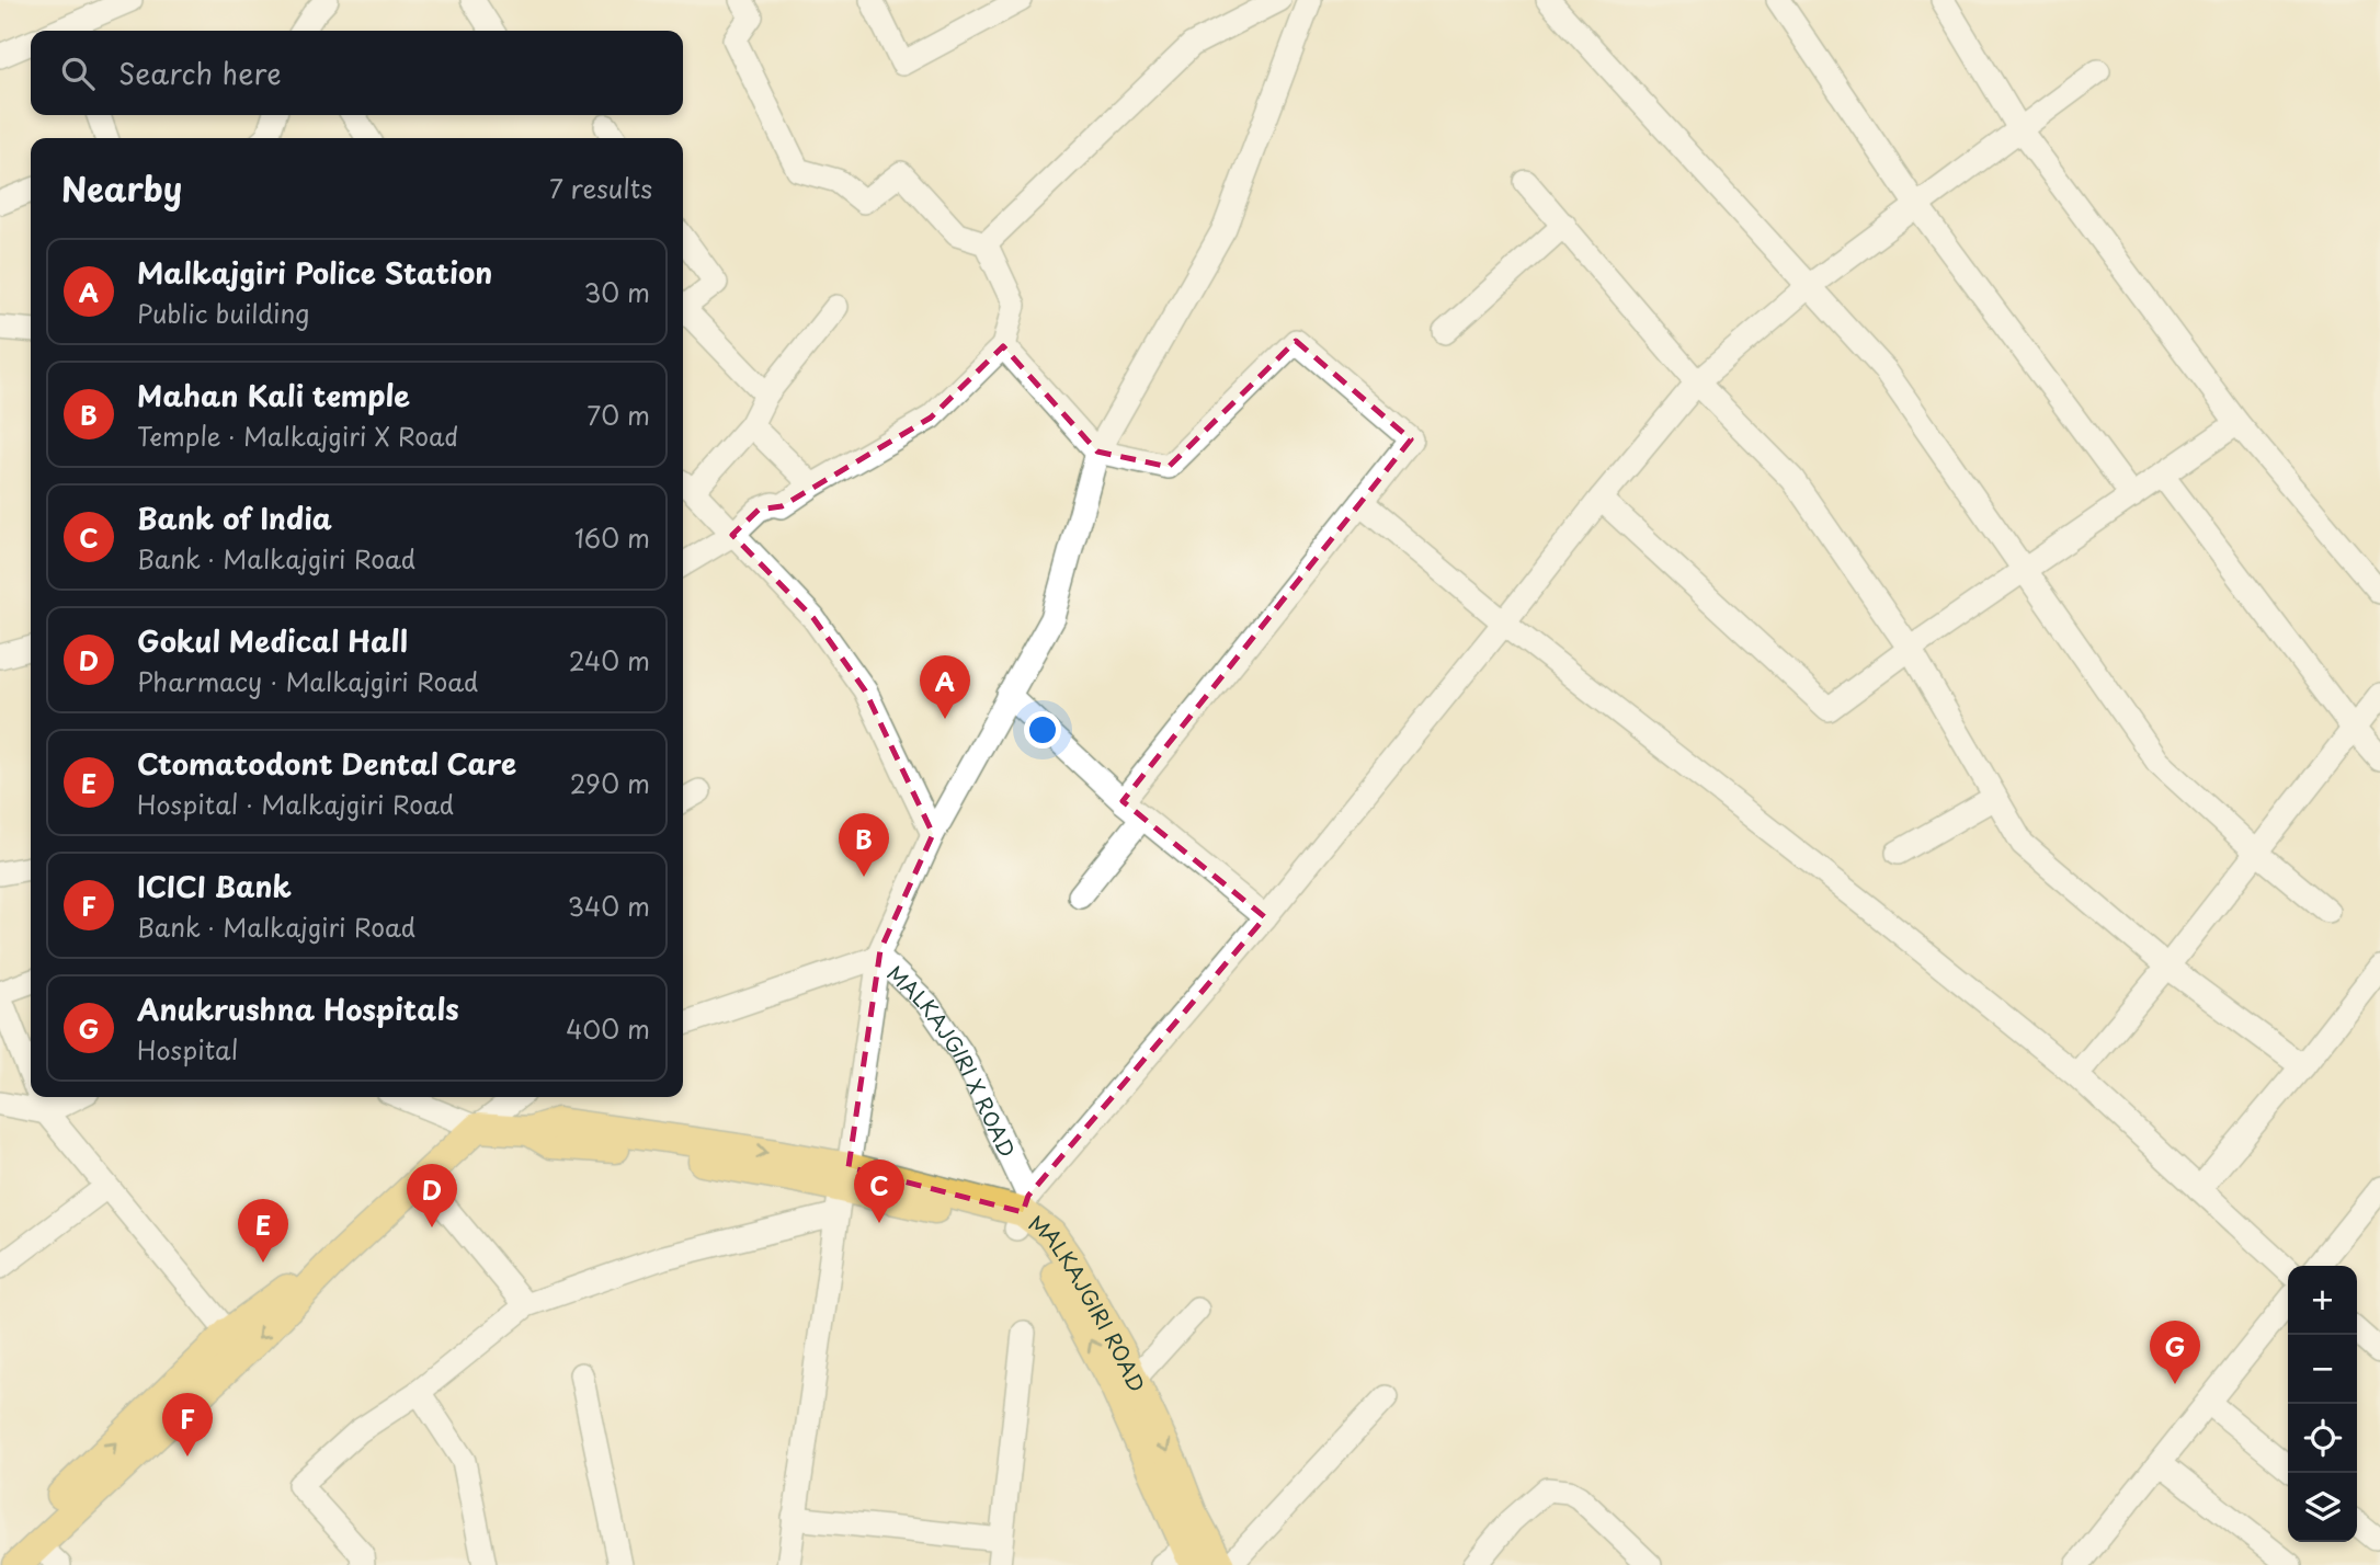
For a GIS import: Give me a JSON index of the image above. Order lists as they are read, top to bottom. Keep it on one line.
{"streets":{"main road":["MALKAJGIRI ROAD"],"street":["MALKAJGIRI X ROAD"]},"crossings":[["MALKAJGIRI X ROAD","MALKAJGIRI ROAD"]],"page":{"search":"Search here","heading":["Nearby","7 results"],"list":[{"mark":"A","name":"Malkajgiri Police Station","note":"Public building","value":"30 m"},{"mark":"B","name":"Mahan Kali temple","note":"Temple · Malkajgiri X Road","value":"70 m"},{"mark":"C","name":"Bank of India","note":"Bank · Malkajgiri Road","value":"160 m"},{"mark":"D","name":"Gokul Medical Hall","note":"Pharmacy · Malkajgiri Road","value":"240 m"},{"mark":"E","name":"Ctomatodont Dental Care","note":"Hospital · Malkajgiri Road","value":"290 m"},{"mark":"F","name":"ICICI Bank","note":"Bank · Malkajgiri Road","value":"340 m"},{"mark":"G","name":"Anukrushna Hospitals","note":"Hospital","value":"400 m"}],"pins":["A","B","C","D","E","G","F"],"map_buttons":["+","−"]}}
